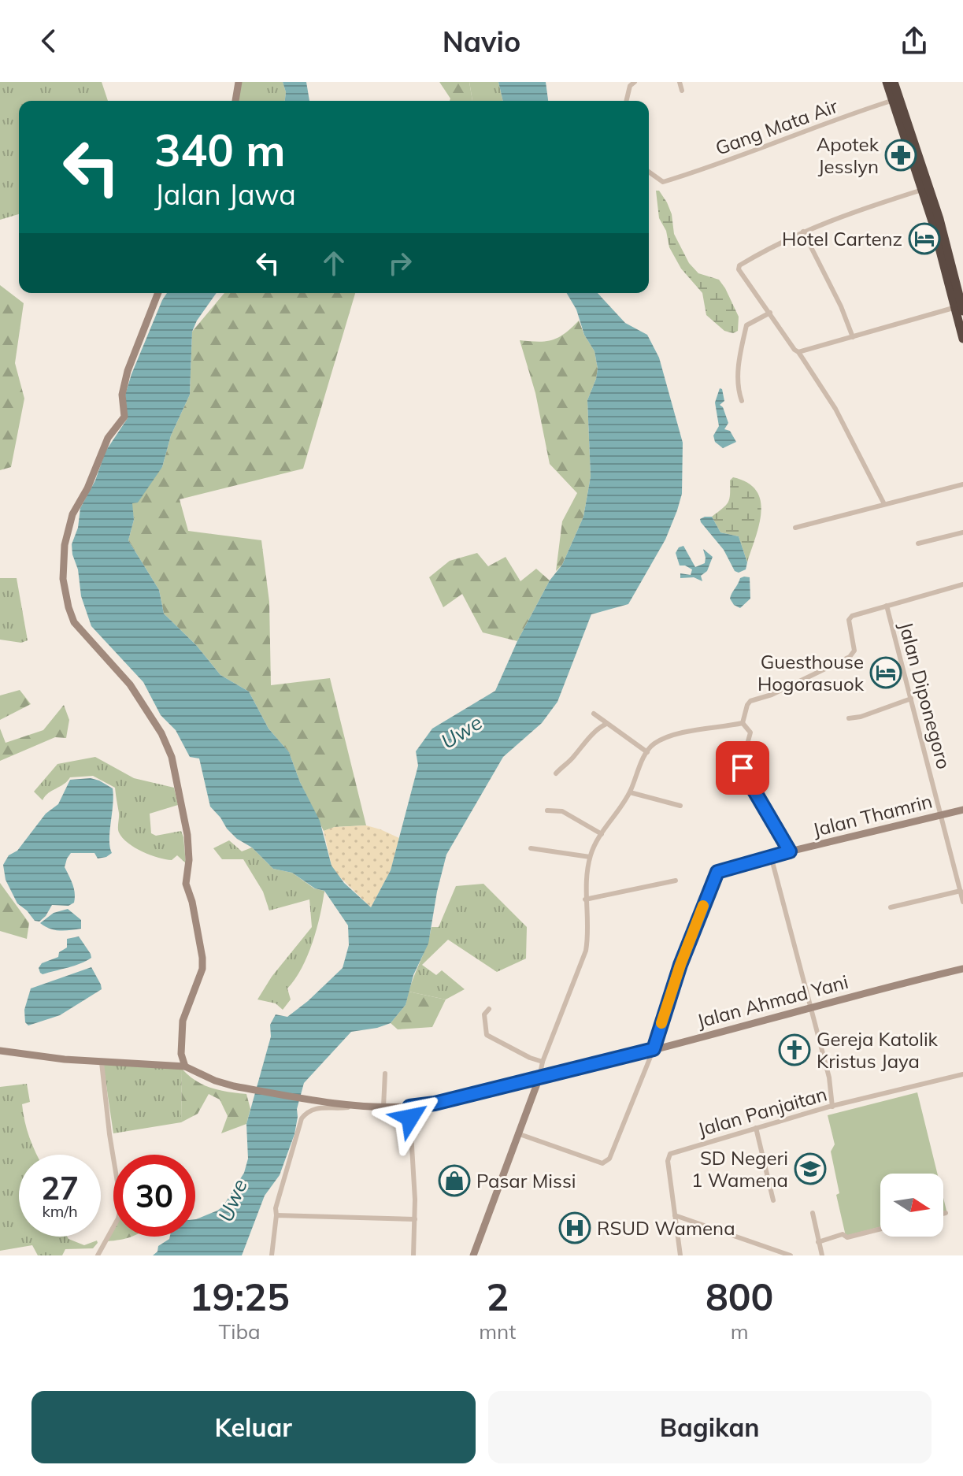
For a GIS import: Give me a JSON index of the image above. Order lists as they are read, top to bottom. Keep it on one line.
{"streets":{"street":["Gang Mata Air","Jalan Diponegoro","Jalan Thamrin","Jalan Ahmad Yani","Jalan Panjaitan"]},"crossings":[["Jalan Diponegoro","Jalan Thamrin"],["Jalan Thamrin","Jalan Ahmad Yani"]],"water":["Uwe"],"places":{"pharmacy":["Apotek Jesslyn"],"hotel":["Hotel Cartenz","Guesthouse Hogorasuok"],"church":["Gereja Katolik Kristus Jaya"],"school or university":["SD Negeri 1 Wamena"],"shop":["Pasar Missi"],"hospital":["RSUD Wamena"]},"north":"right","page":{"header":"Navio","turn":["340 m","Jalan Jawa"],"speed":"27 km/h","limit":"30","eta":["19:25","Tiba","2","mnt","800","m"],"buttons":["Keluar","Bagikan"]}}
